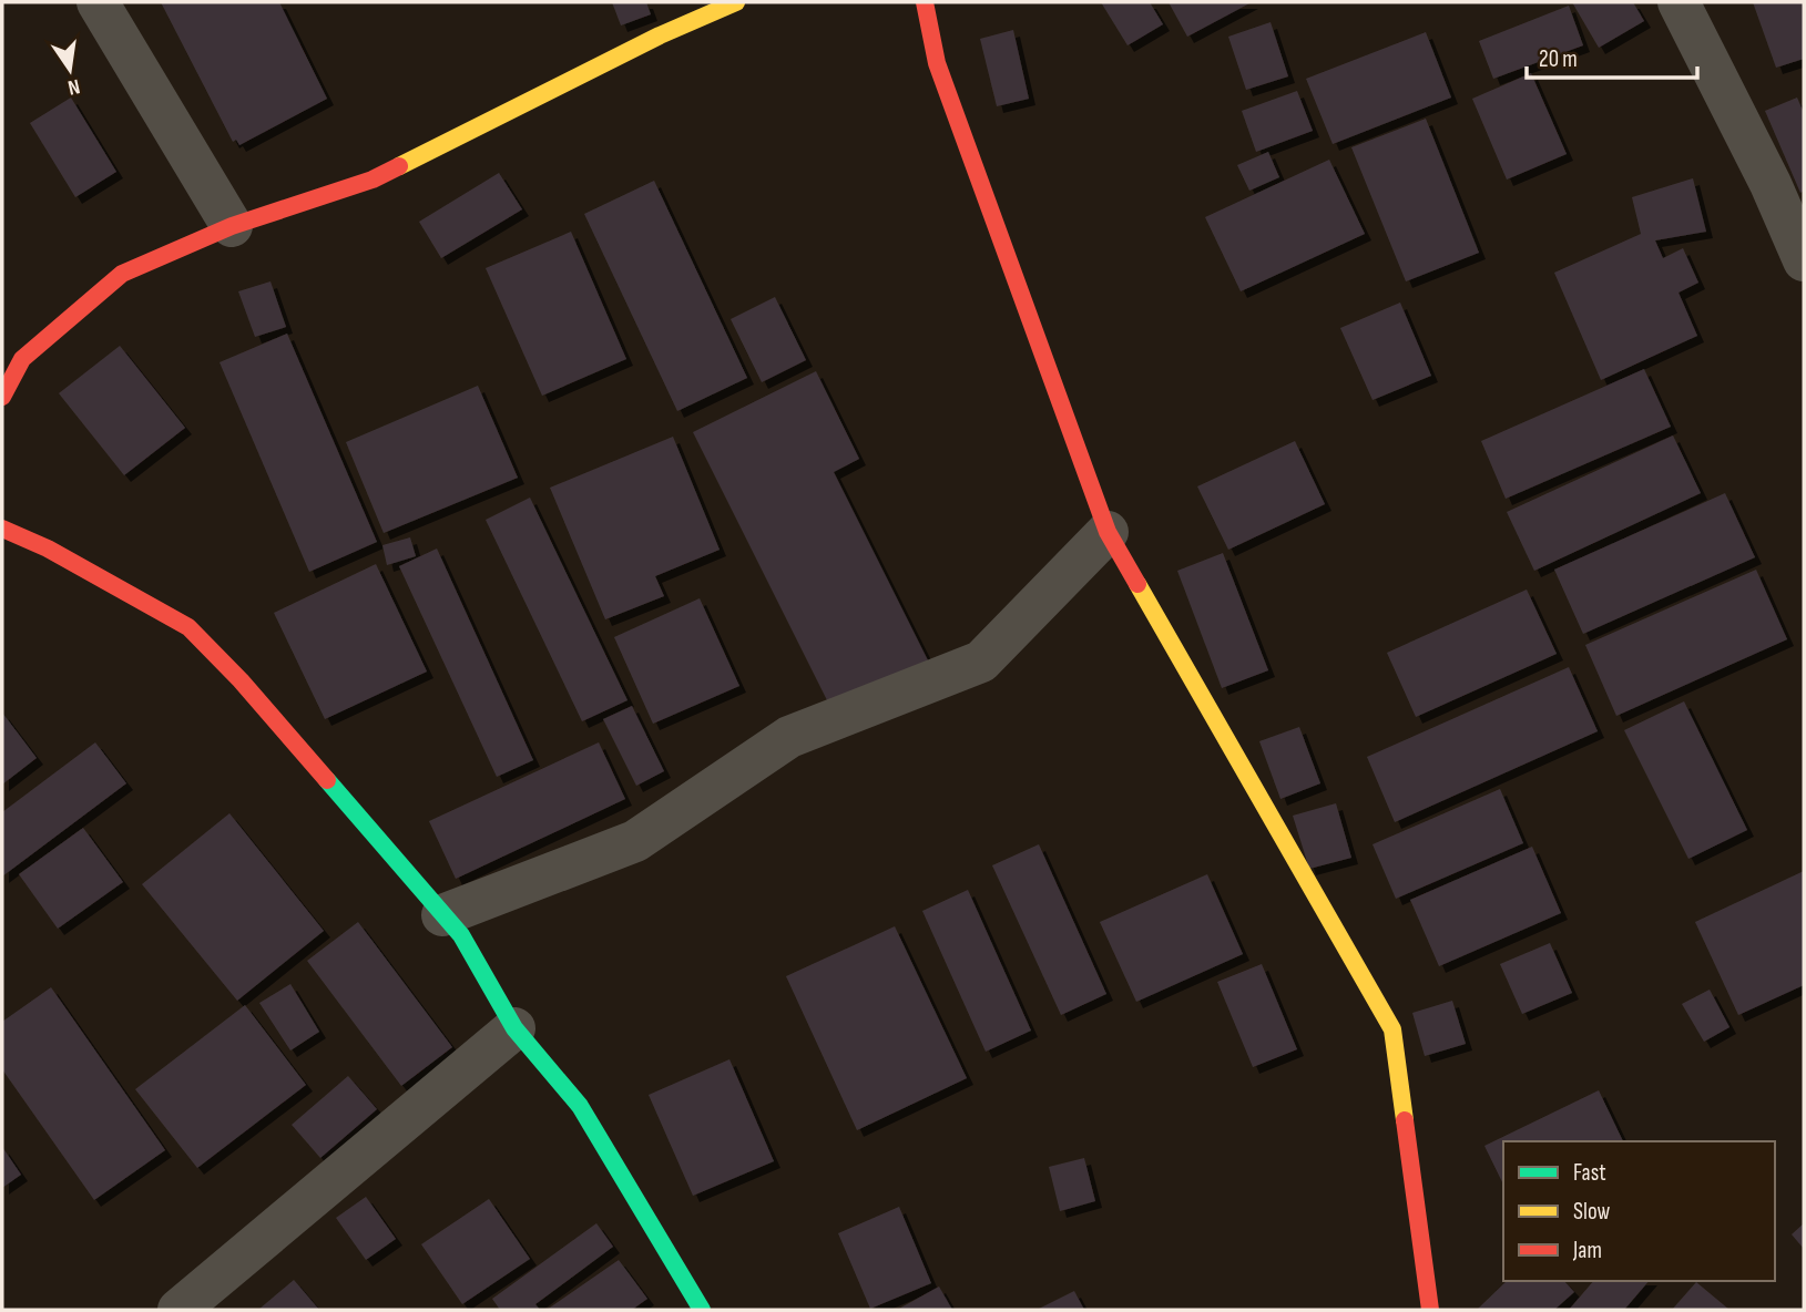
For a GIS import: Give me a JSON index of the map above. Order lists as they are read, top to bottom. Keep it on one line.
{"legend":["Fast","Slow","Jam"],"scale_bar":"20 m","north":"bottom"}
